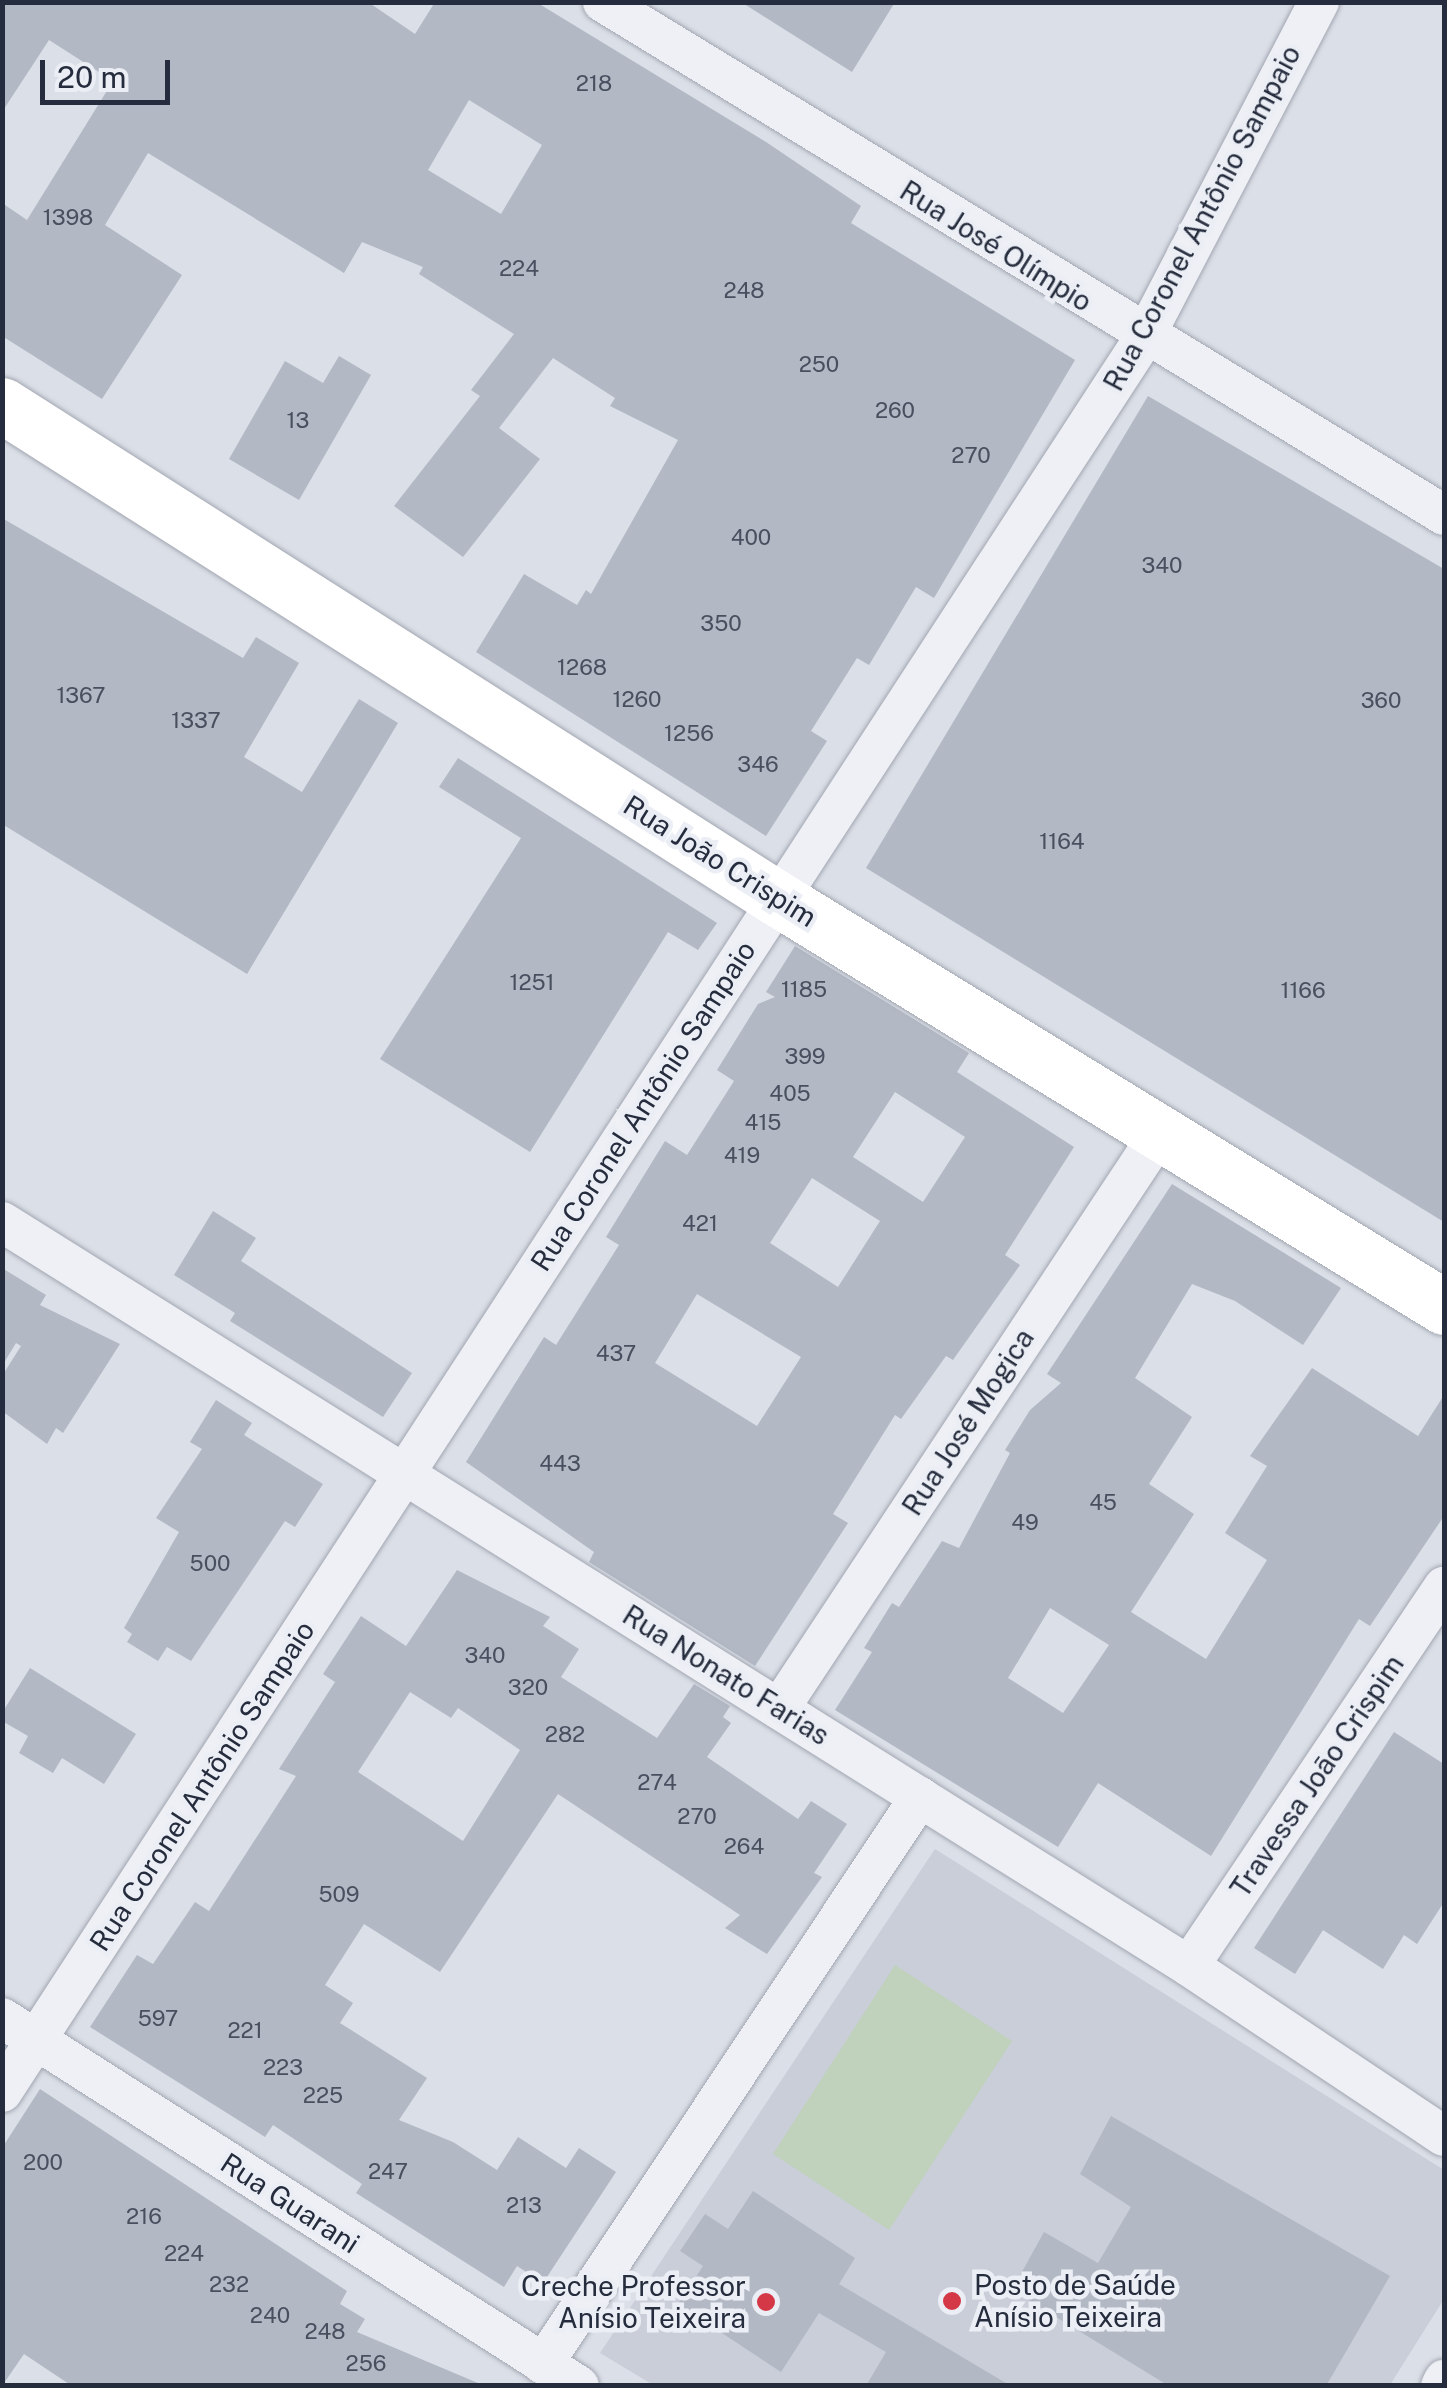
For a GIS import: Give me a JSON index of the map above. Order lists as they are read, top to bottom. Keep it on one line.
{"streets":{"street":["Rua Coronel Antônio Sampaio","Rua José Olímpio","Rua João Crispim","Rua José Mogica","Rua Nonato Farias","Travessa João Crispim","Rua Guarani"]},"crossings":[["Rua Coronel Antônio Sampaio","Rua José Olímpio"],["Rua Coronel Antônio Sampaio","Rua João Crispim"],["Rua Coronel Antônio Sampaio","Rua Nonato Farias"],["Rua Coronel Antônio Sampaio","Rua Guarani"],["Rua João Crispim","Rua José Mogica"],["Rua José Mogica","Rua Nonato Farias"],["Rua Nonato Farias","Travessa João Crispim"]],"places":["Posto de Saúde Anísio Teixeira","Creche Professor Anísio Teixeira"],"house_numbers":["218","1398","224","248","250","260","13","270","400","340","350","1268","1367","1260","360","1337","1256","346","1164","1251","1185","1166","399","405","415","419","421","437","443","45","49","500","340","320","282","274","270","264","509","597","221","223","225","200","247","213","216","224","232","240","248","256"],"scale_bar":"20 m"}
